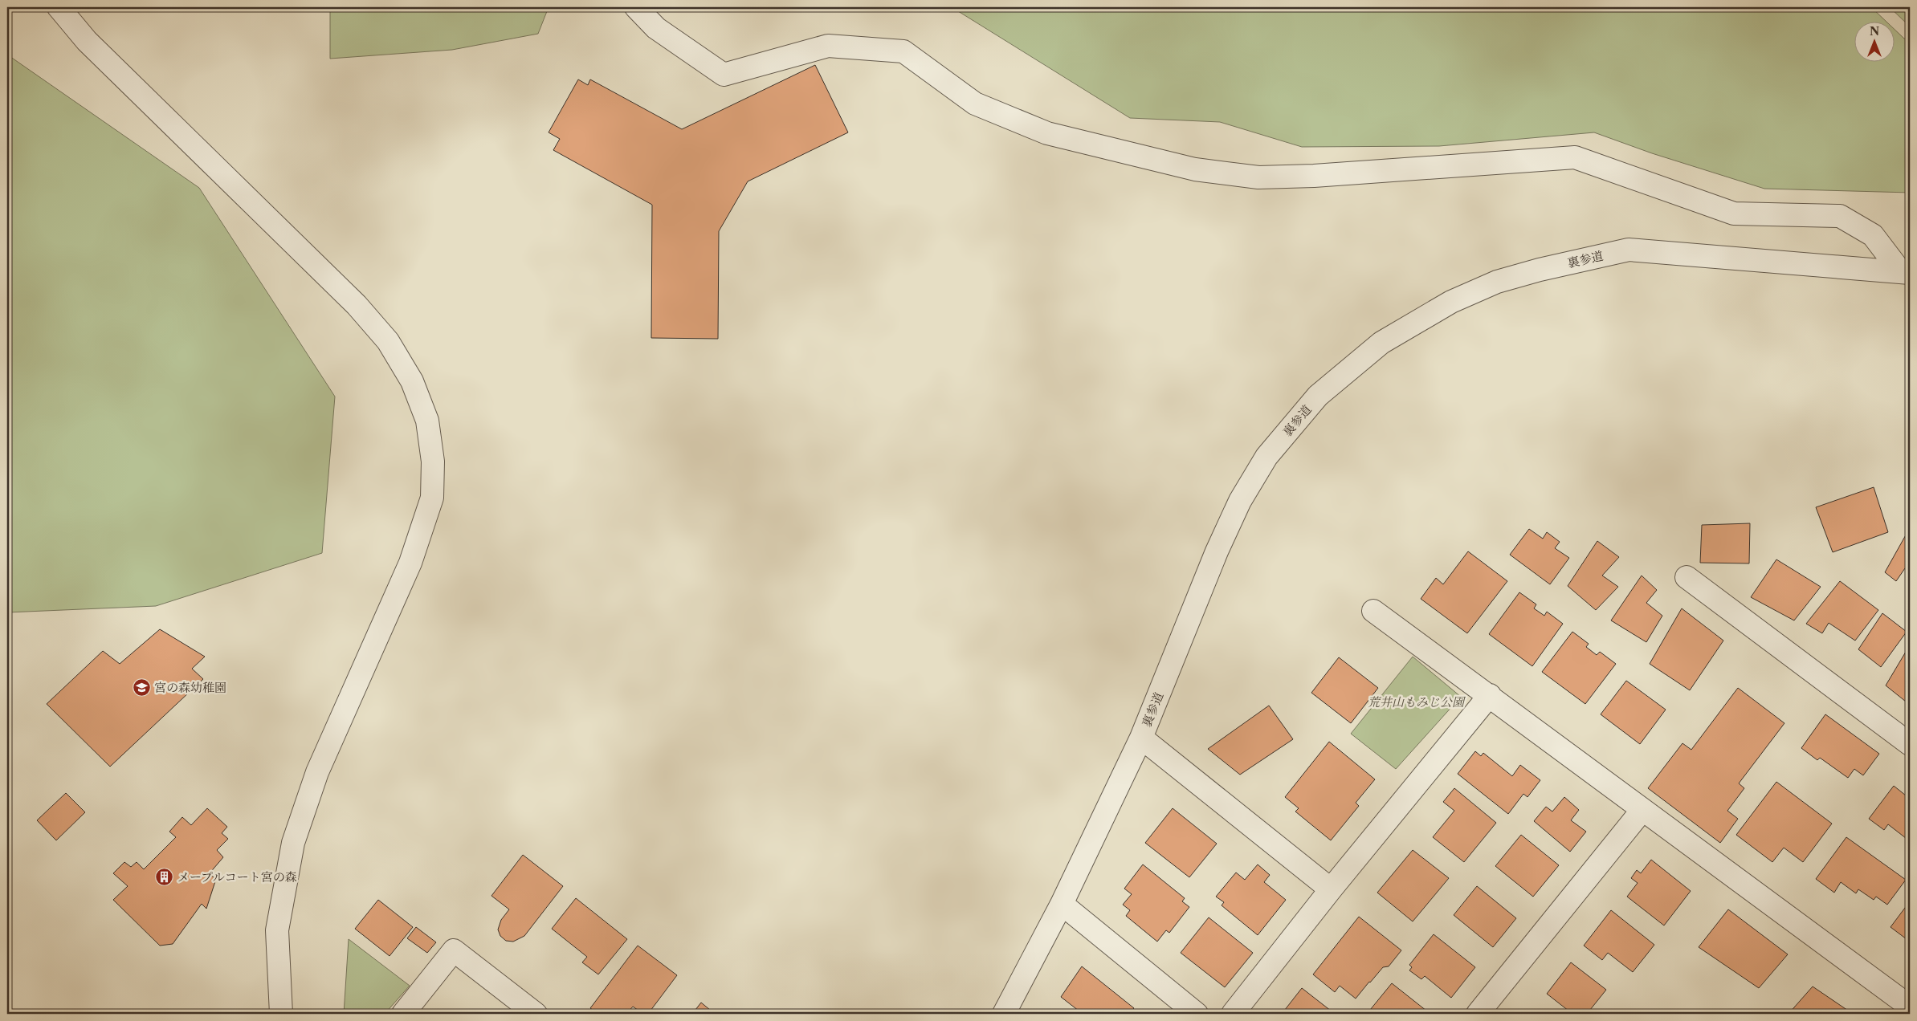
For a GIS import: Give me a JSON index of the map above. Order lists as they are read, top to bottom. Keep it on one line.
{"streets":{"street":["裏参道"]},"parks":["荒井山もみじ公園"],"places":{"school or university":["宮の森幼稚園"],"building":["メープルコート宮の森"]},"north":"top"}
